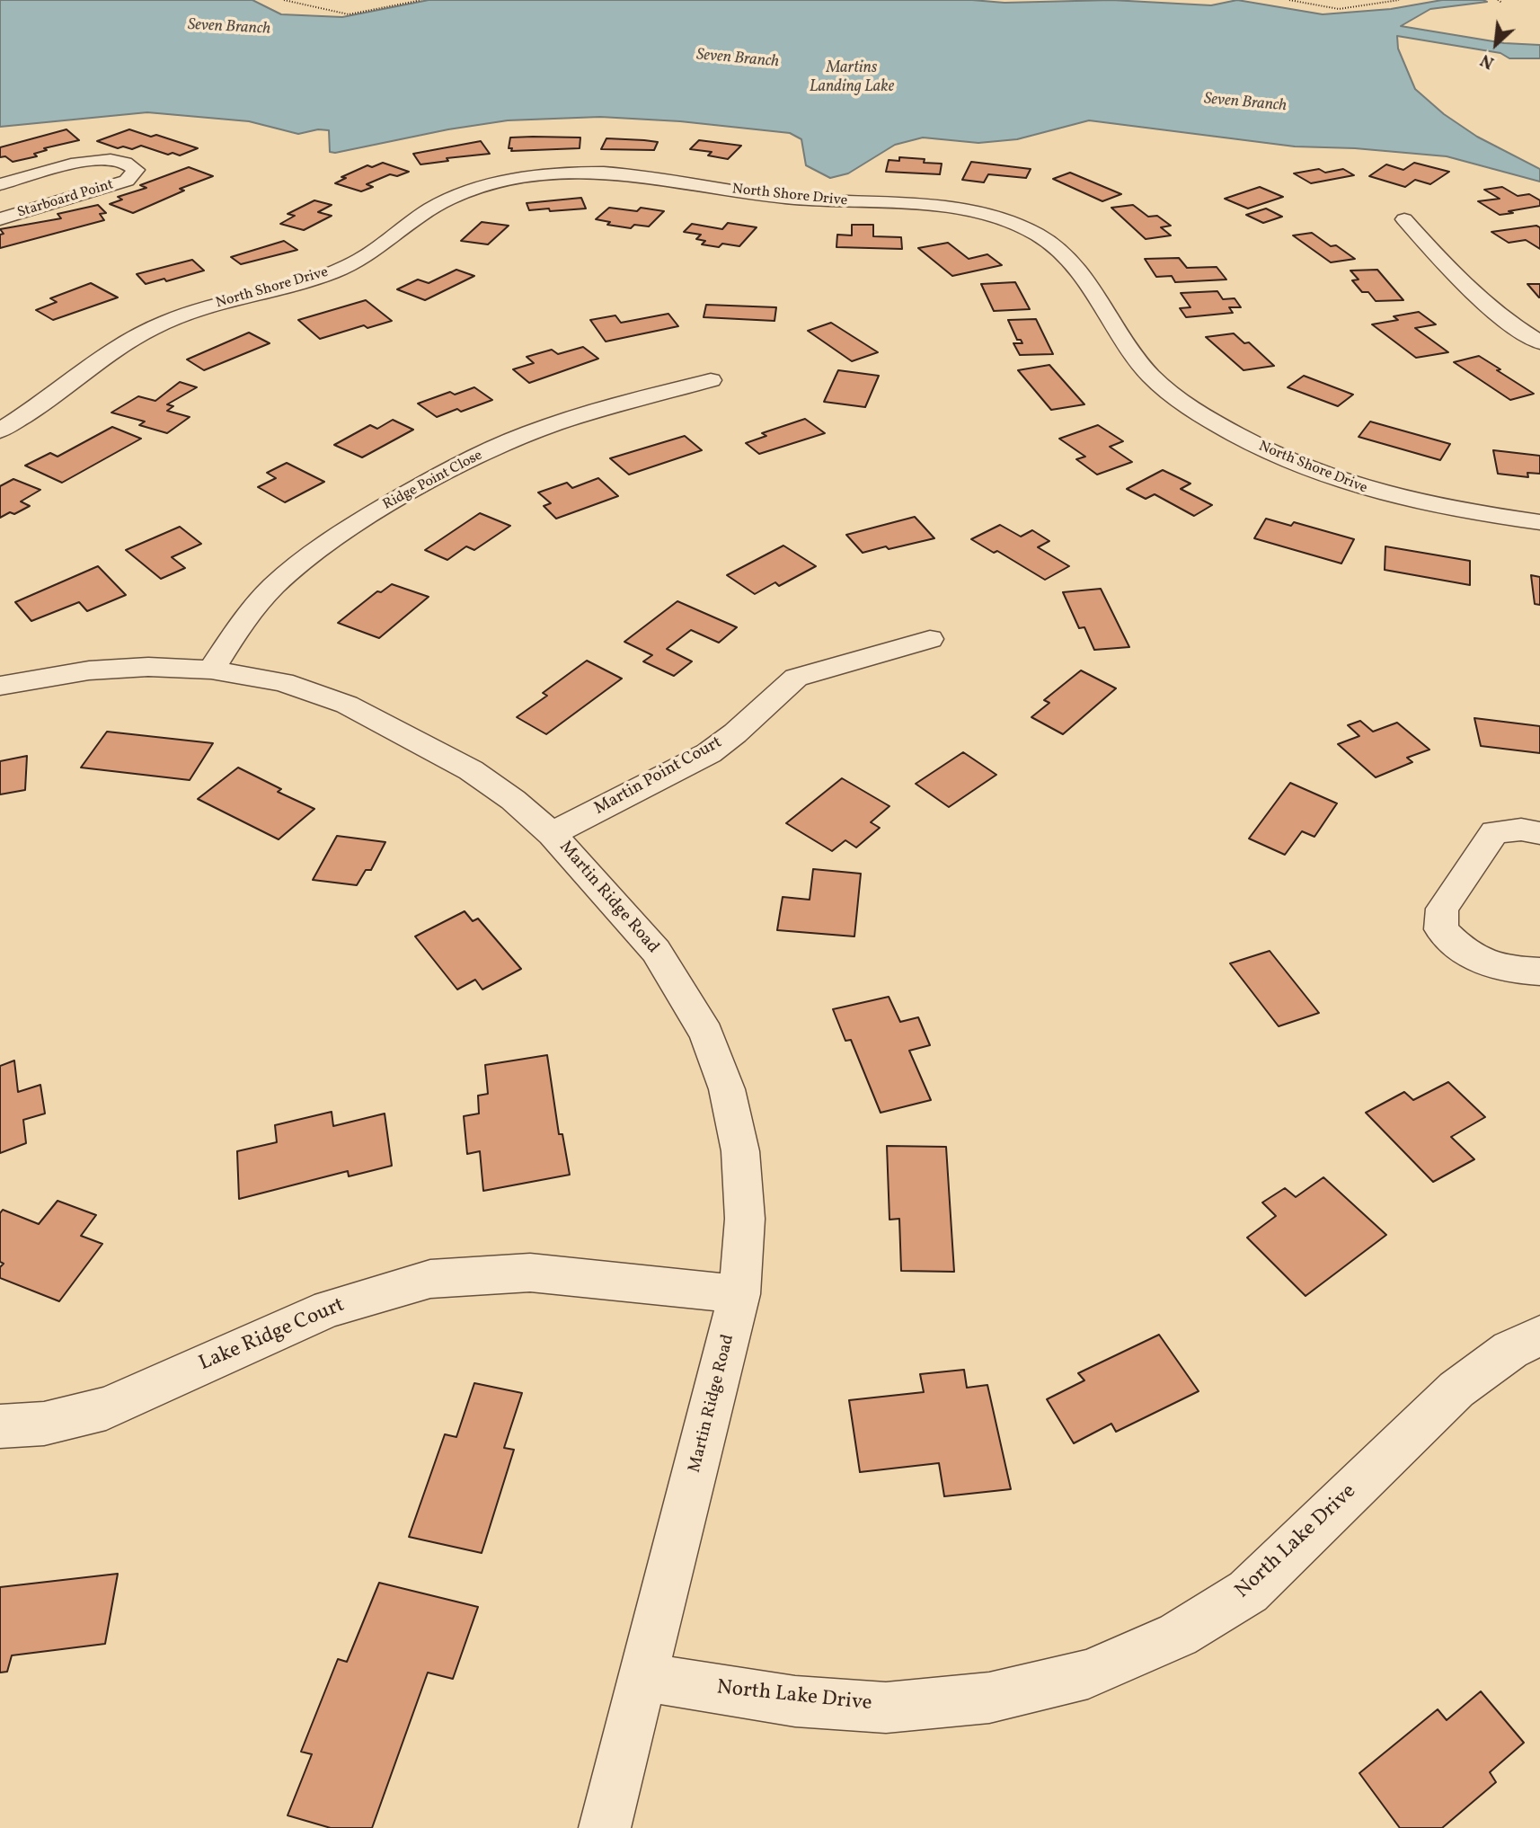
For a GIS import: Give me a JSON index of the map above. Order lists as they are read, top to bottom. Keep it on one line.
{"streets":{"street":["North Shore Drive","Starboard Point","Ridge Point Close","Martin Point Court","Martin Ridge Road","Lake Ridge Court","North Lake Drive"]},"crossings":[["Ridge Point Close","Martin Ridge Road"],["Martin Point Court","Martin Ridge Road"],["Martin Ridge Road","Lake Ridge Court"],["Martin Ridge Road","North Lake Drive"]],"water":["Seven Branch","Martins Landing Lake"],"north":"bottom left"}
